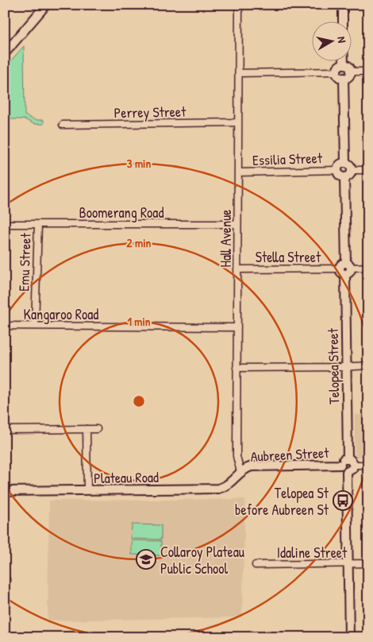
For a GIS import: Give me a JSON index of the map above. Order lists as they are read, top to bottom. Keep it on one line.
{"streets":{"street":["Perrey Street","Essilia Street","Boomerang Road","Hall Avenue","Stella Street","Emu Street","Kangaroo Road","Telopea Street","Aubreen Street","Plateau Road","Idaline Street"]},"crossings":[["Perrey Street","Hall Avenue"],["Essilia Street","Hall Avenue"],["Boomerang Road","Hall Avenue"],["Boomerang Road","Emu Street"],["Hall Avenue","Stella Street"],["Hall Avenue","Kangaroo Road"],["Hall Avenue","Aubreen Street"],["Hall Avenue","Plateau Road"],["Stella Street","Telopea Street"],["Emu Street","Kangaroo Road"],["Telopea Street","Aubreen Street"],["Aubreen Street","Plateau Road"]],"places":{"bus stop":["Telopea St before Aubreen St"],"school or university":["Collaroy Plateau Public School"]},"north":"right","rings":["3 min","2 min","1 min"]}
